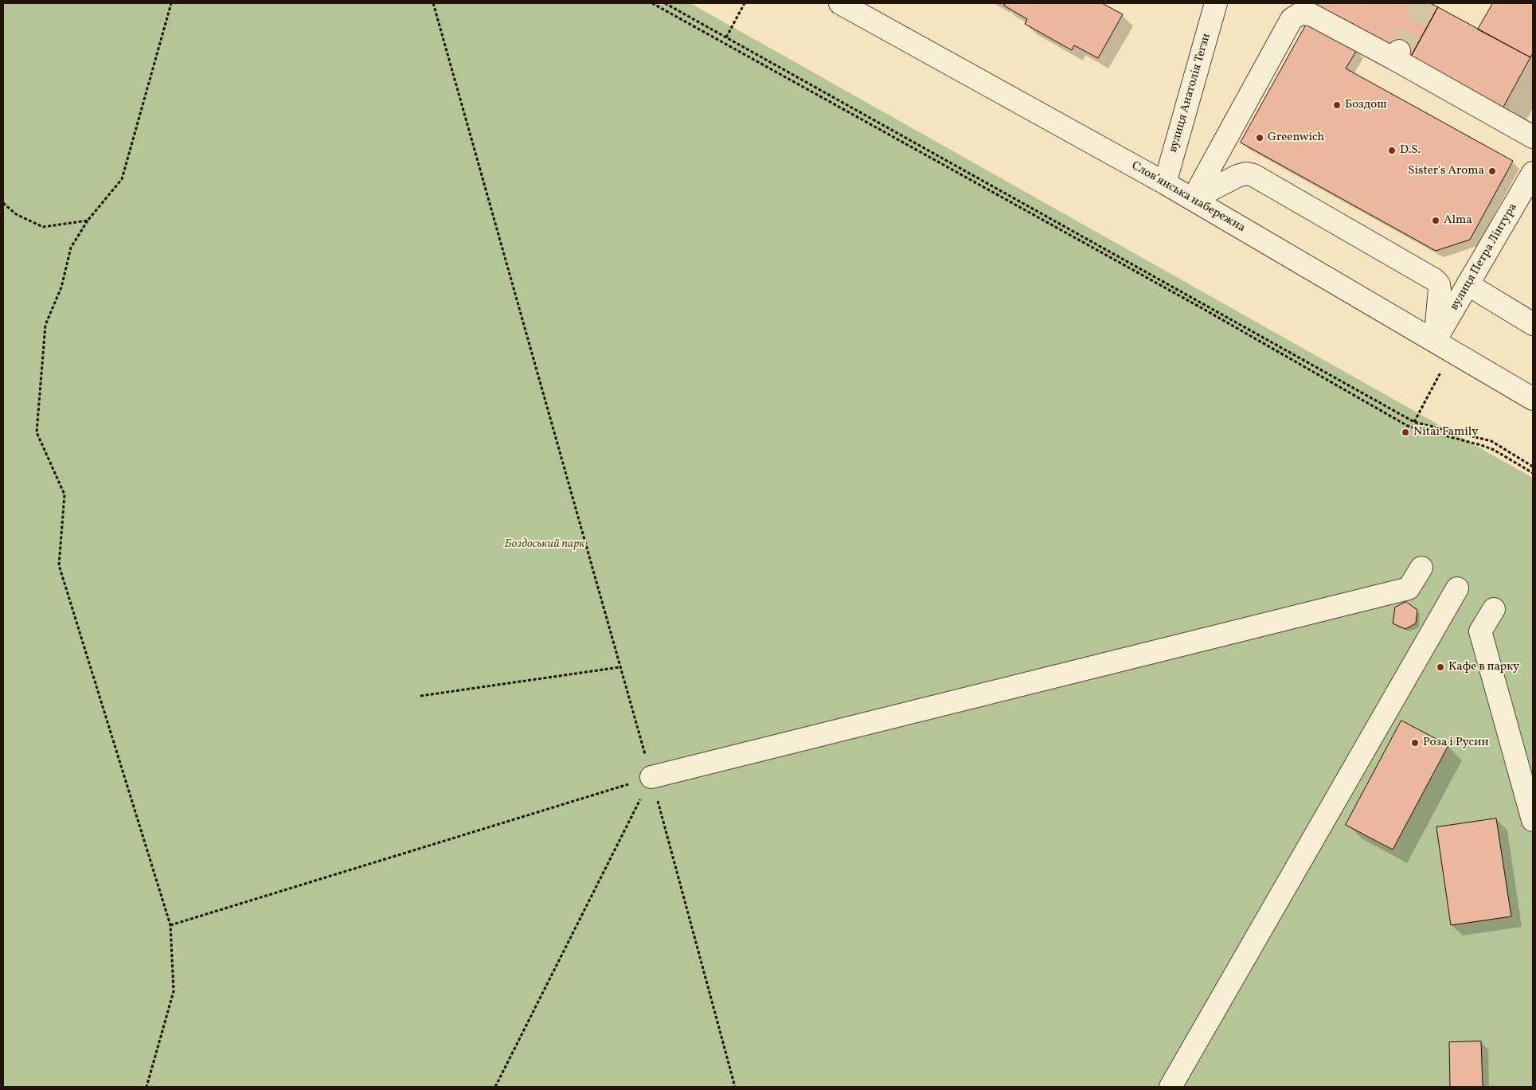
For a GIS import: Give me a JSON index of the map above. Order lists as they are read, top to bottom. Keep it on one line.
{"streets":{"street":["вулиця Анатолія Тегзи","Словʼянська набережна","вулиця Петра Лінтура"]},"crossings":[["вулиця Анатолія Тегзи","Словʼянська набережна"],["Словʼянська набережна","вулиця Петра Лінтура"]],"parks":["Боздоський парк"],"places":["Боздош","Greenwich","D.S.","Sister's Aroma","Alma","Nitai Family","Кафе в парку","Роза і Русин"]}
